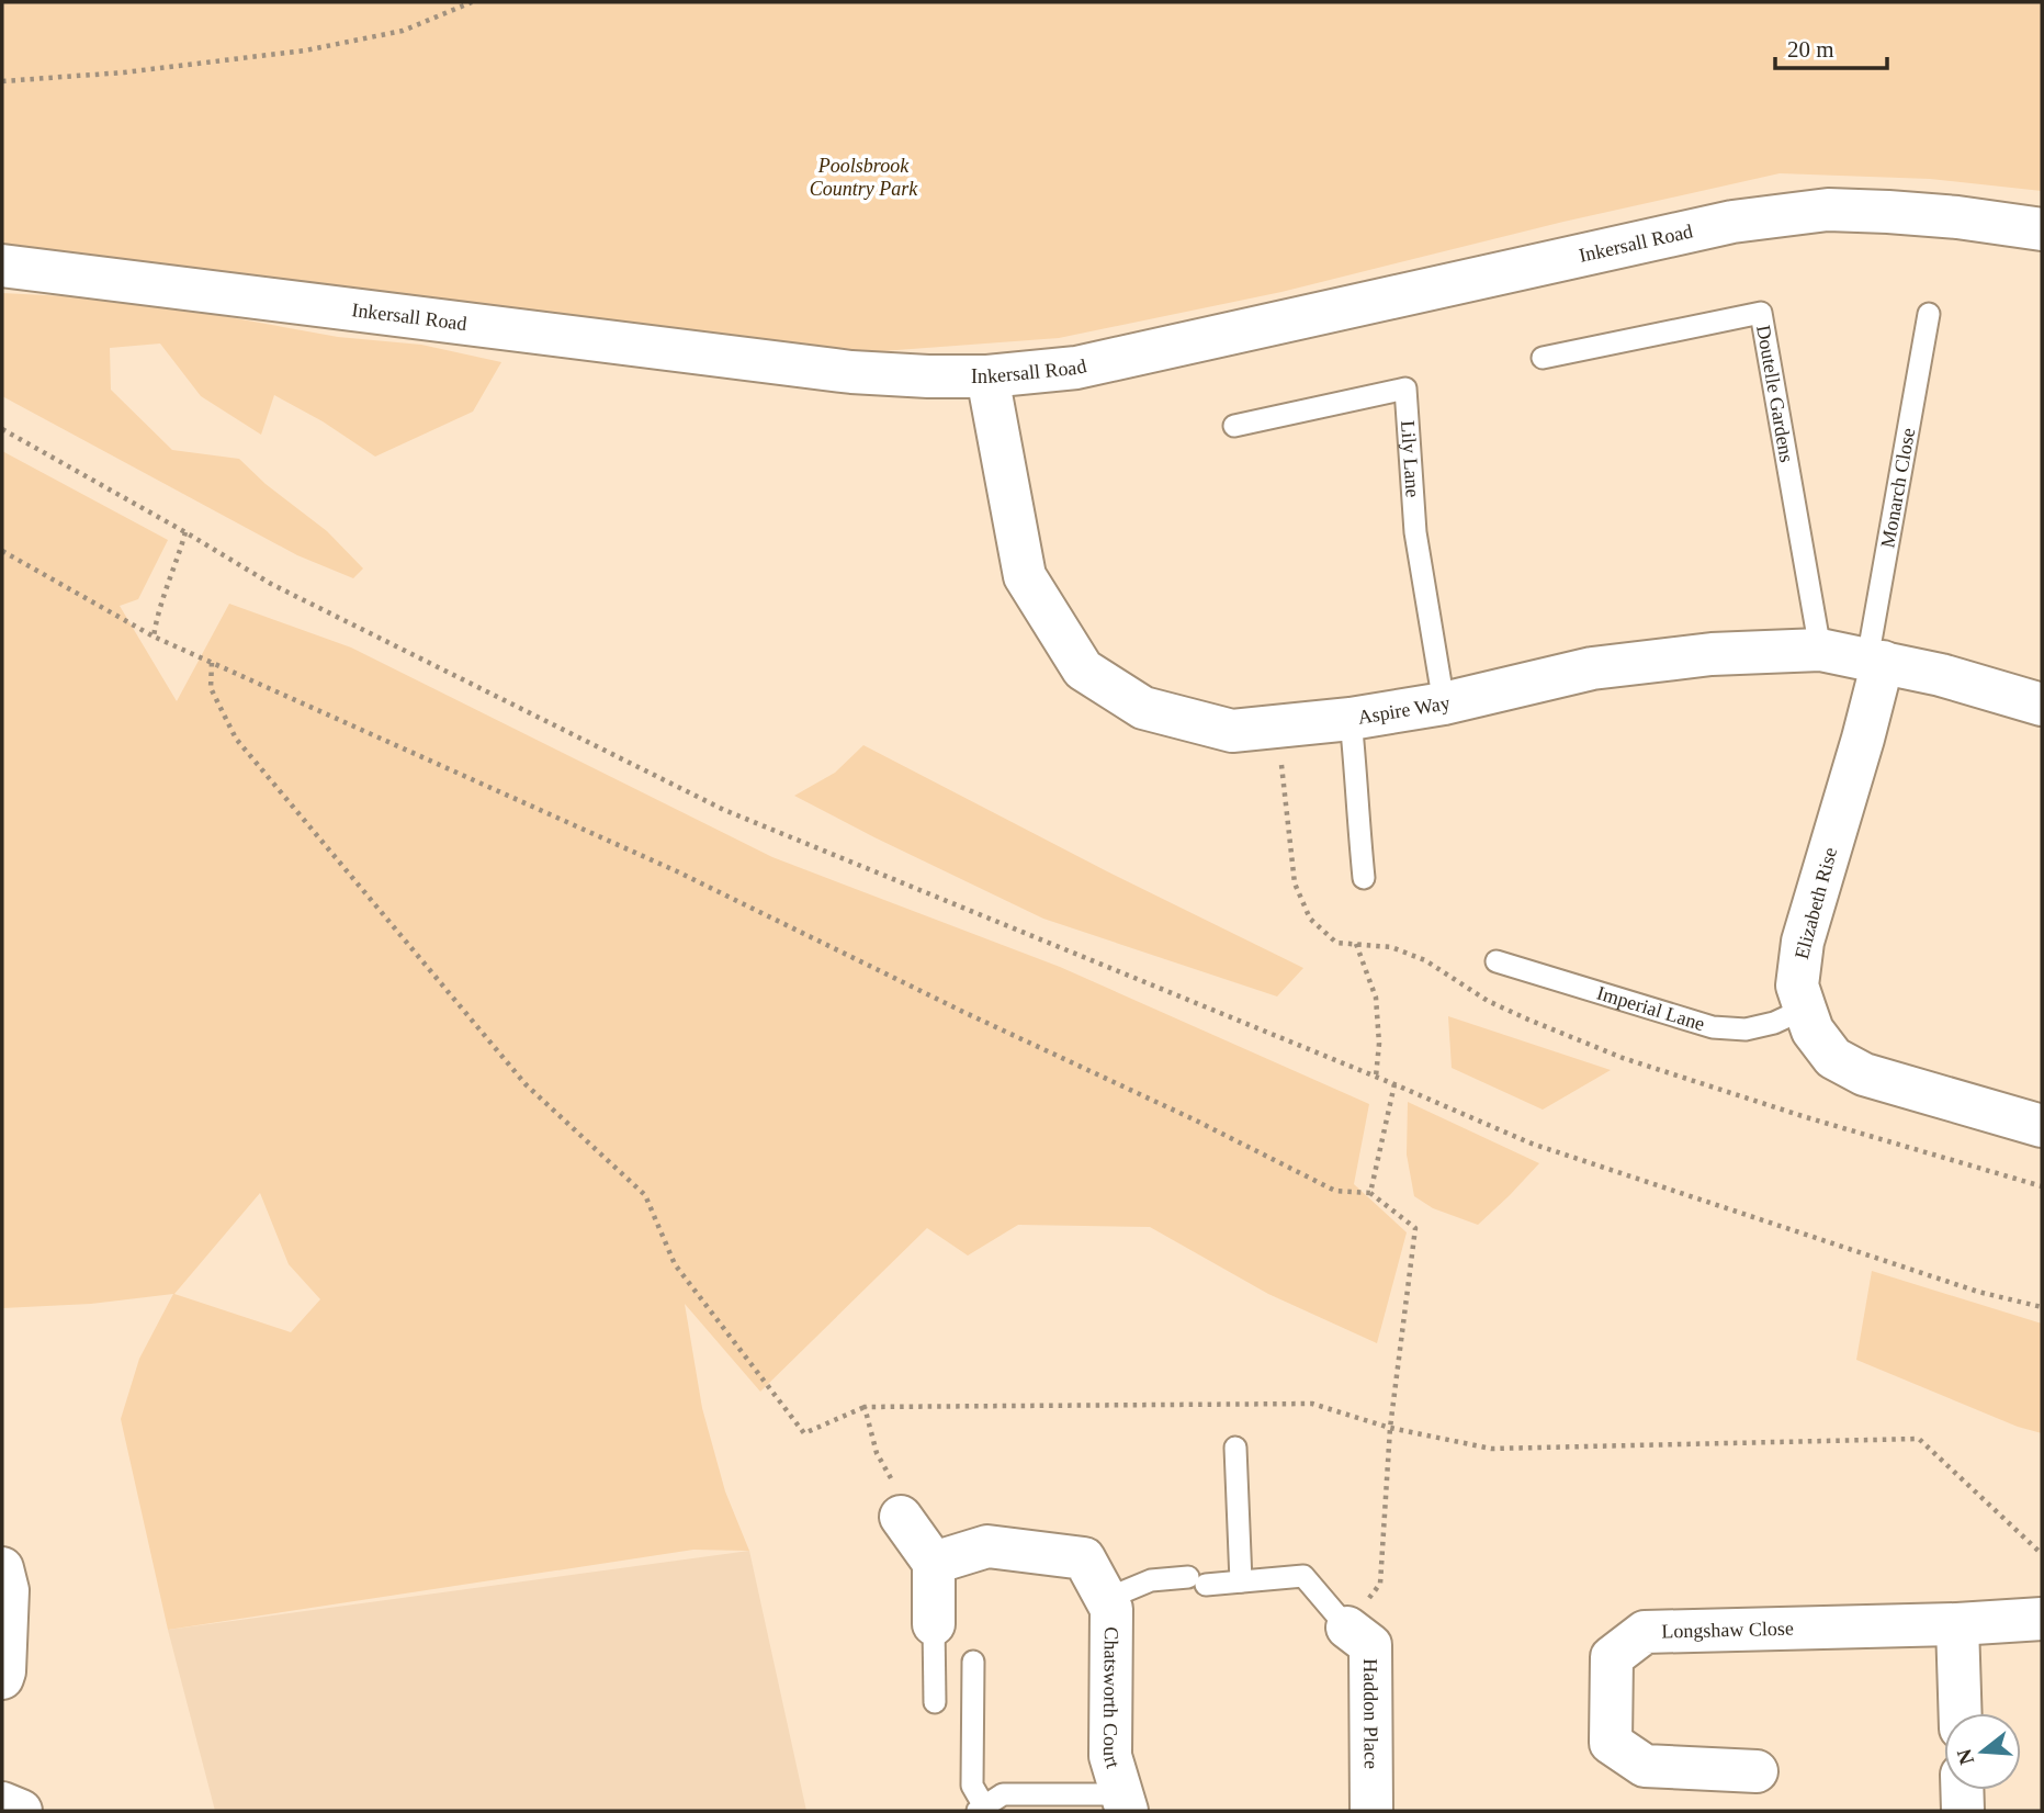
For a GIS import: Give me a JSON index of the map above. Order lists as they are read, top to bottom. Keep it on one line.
{"streets":{"street":["Inkersall Road","Aspire Way","Elizabeth Rise","Longshaw Close","Chatsworth Court","Haddon Place"],"lane":["Doutelle Gardens","Lily Lane","Monarch Close","Imperial Lane"]},"crossings":[["Inkersall Road","Aspire Way"],["Doutelle Gardens","Aspire Way"],["Lily Lane","Aspire Way"],["Monarch Close","Aspire Way"],["Monarch Close","Elizabeth Rise"],["Aspire Way","Elizabeth Rise"],["Elizabeth Rise","Imperial Lane"]],"parks":["Poolsbrook Country Park"],"scale_bar":"20 m","north":"left"}
